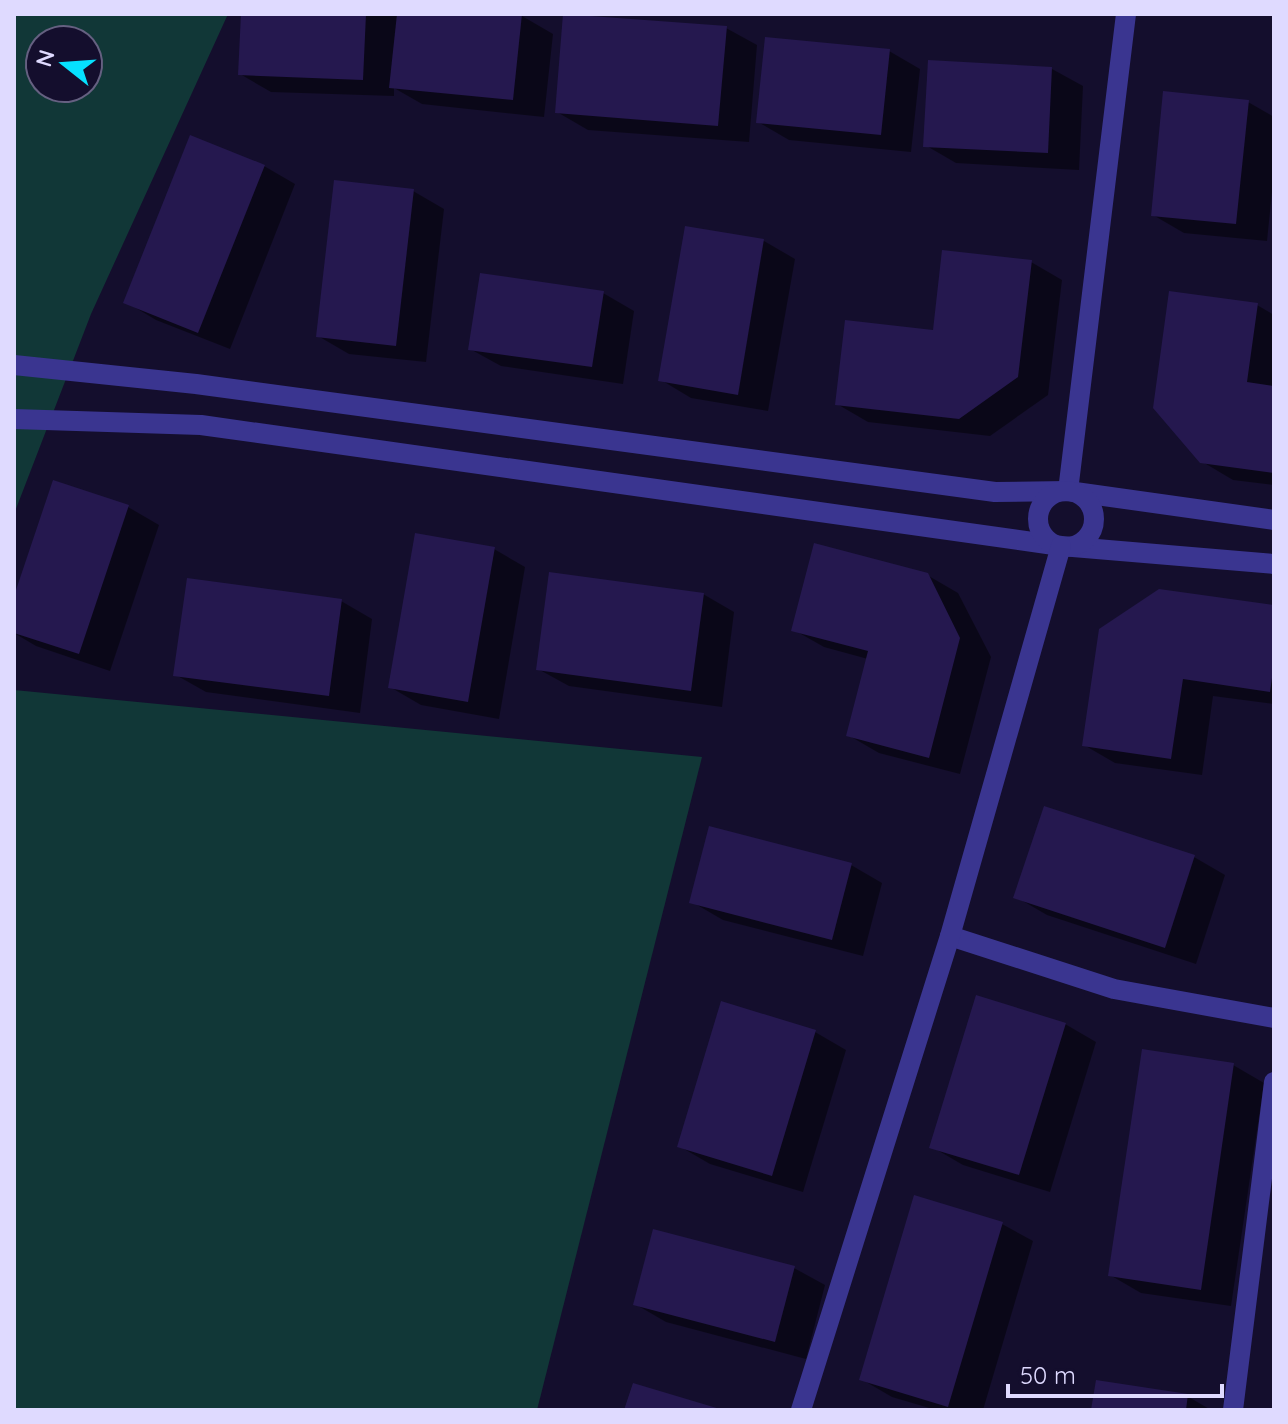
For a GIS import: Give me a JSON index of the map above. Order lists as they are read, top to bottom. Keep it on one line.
{"scale_bar":"50 m","north":"left"}
